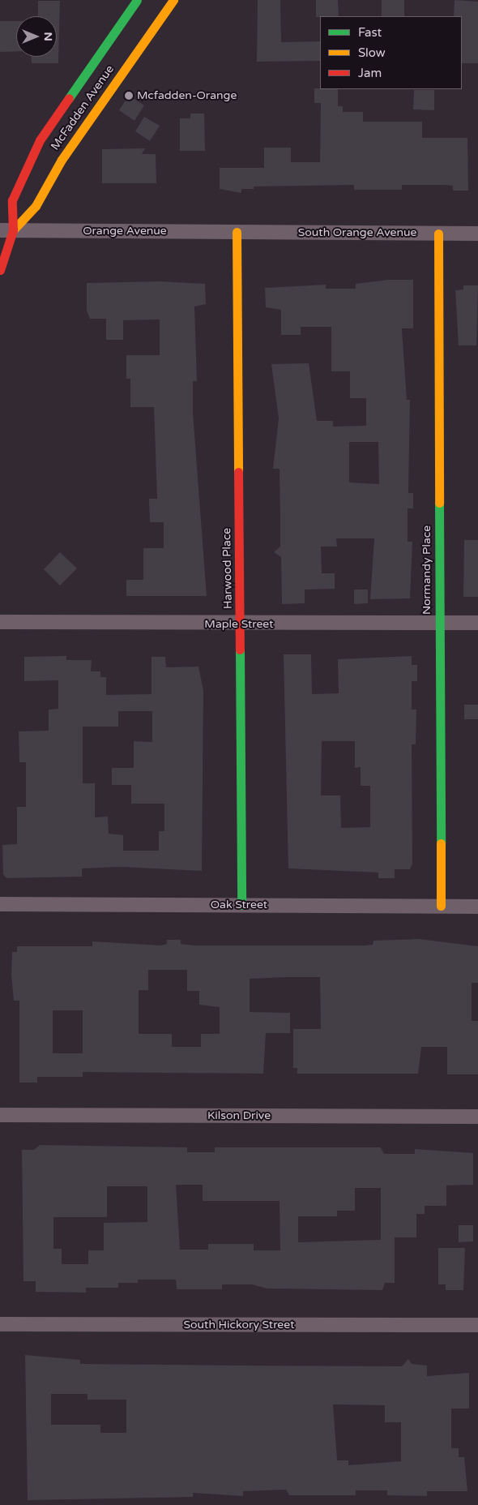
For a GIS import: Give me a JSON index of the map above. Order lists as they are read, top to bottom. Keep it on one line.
{"streets":{"street":["McFadden Avenue","Orange Avenue","South Orange Avenue","Harwood Place","Normandy Place","Maple Street","Oak Street","Kilson Drive","South Hickory Street"]},"crossings":[["McFadden Avenue","Orange Avenue"],["Orange Avenue","South Orange Avenue"],["Orange Avenue","Harwood Place"],["South Orange Avenue","Harwood Place"],["South Orange Avenue","Normandy Place"],["Harwood Place","Maple Street"],["Harwood Place","Oak Street"],["Normandy Place","Maple Street"],["Normandy Place","Oak Street"]],"places":["Mcfadden-Orange"],"legend":["Fast","Slow","Jam"],"north":"right"}
